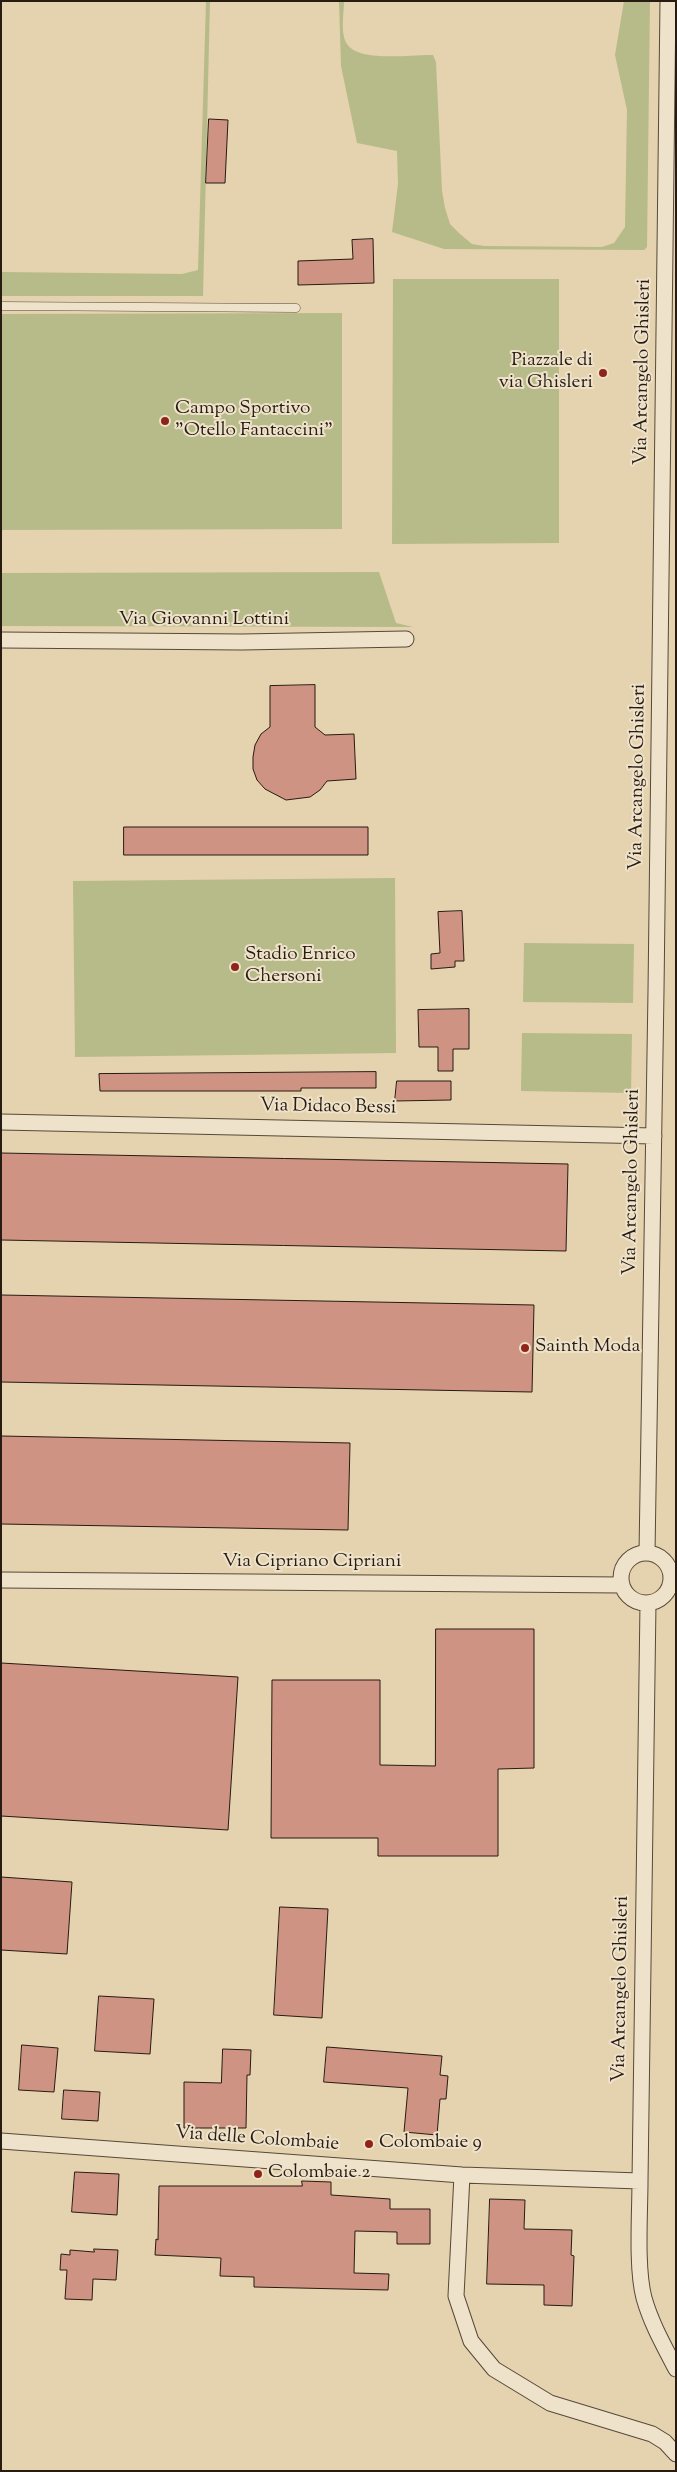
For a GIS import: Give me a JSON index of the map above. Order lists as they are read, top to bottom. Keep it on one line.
{"streets":{"street":["Via Arcangelo Ghisleri","Via Giovanni Lottini","Via Didaco Bessi","Via Cipriano Cipriani","Via delle Colombaie"]},"crossings":[["Via Arcangelo Ghisleri","Via Didaco Bessi"],["Via Arcangelo Ghisleri","Via Cipriano Cipriani"],["Via Arcangelo Ghisleri","Via delle Colombaie"]],"places":["Piazzale di via Ghisleri","Campo Sportivo \"Otello Fantaccini\"","Stadio Enrico Chersoni","Sainth Moda","Colombaie 9","Colombaie 2"]}
